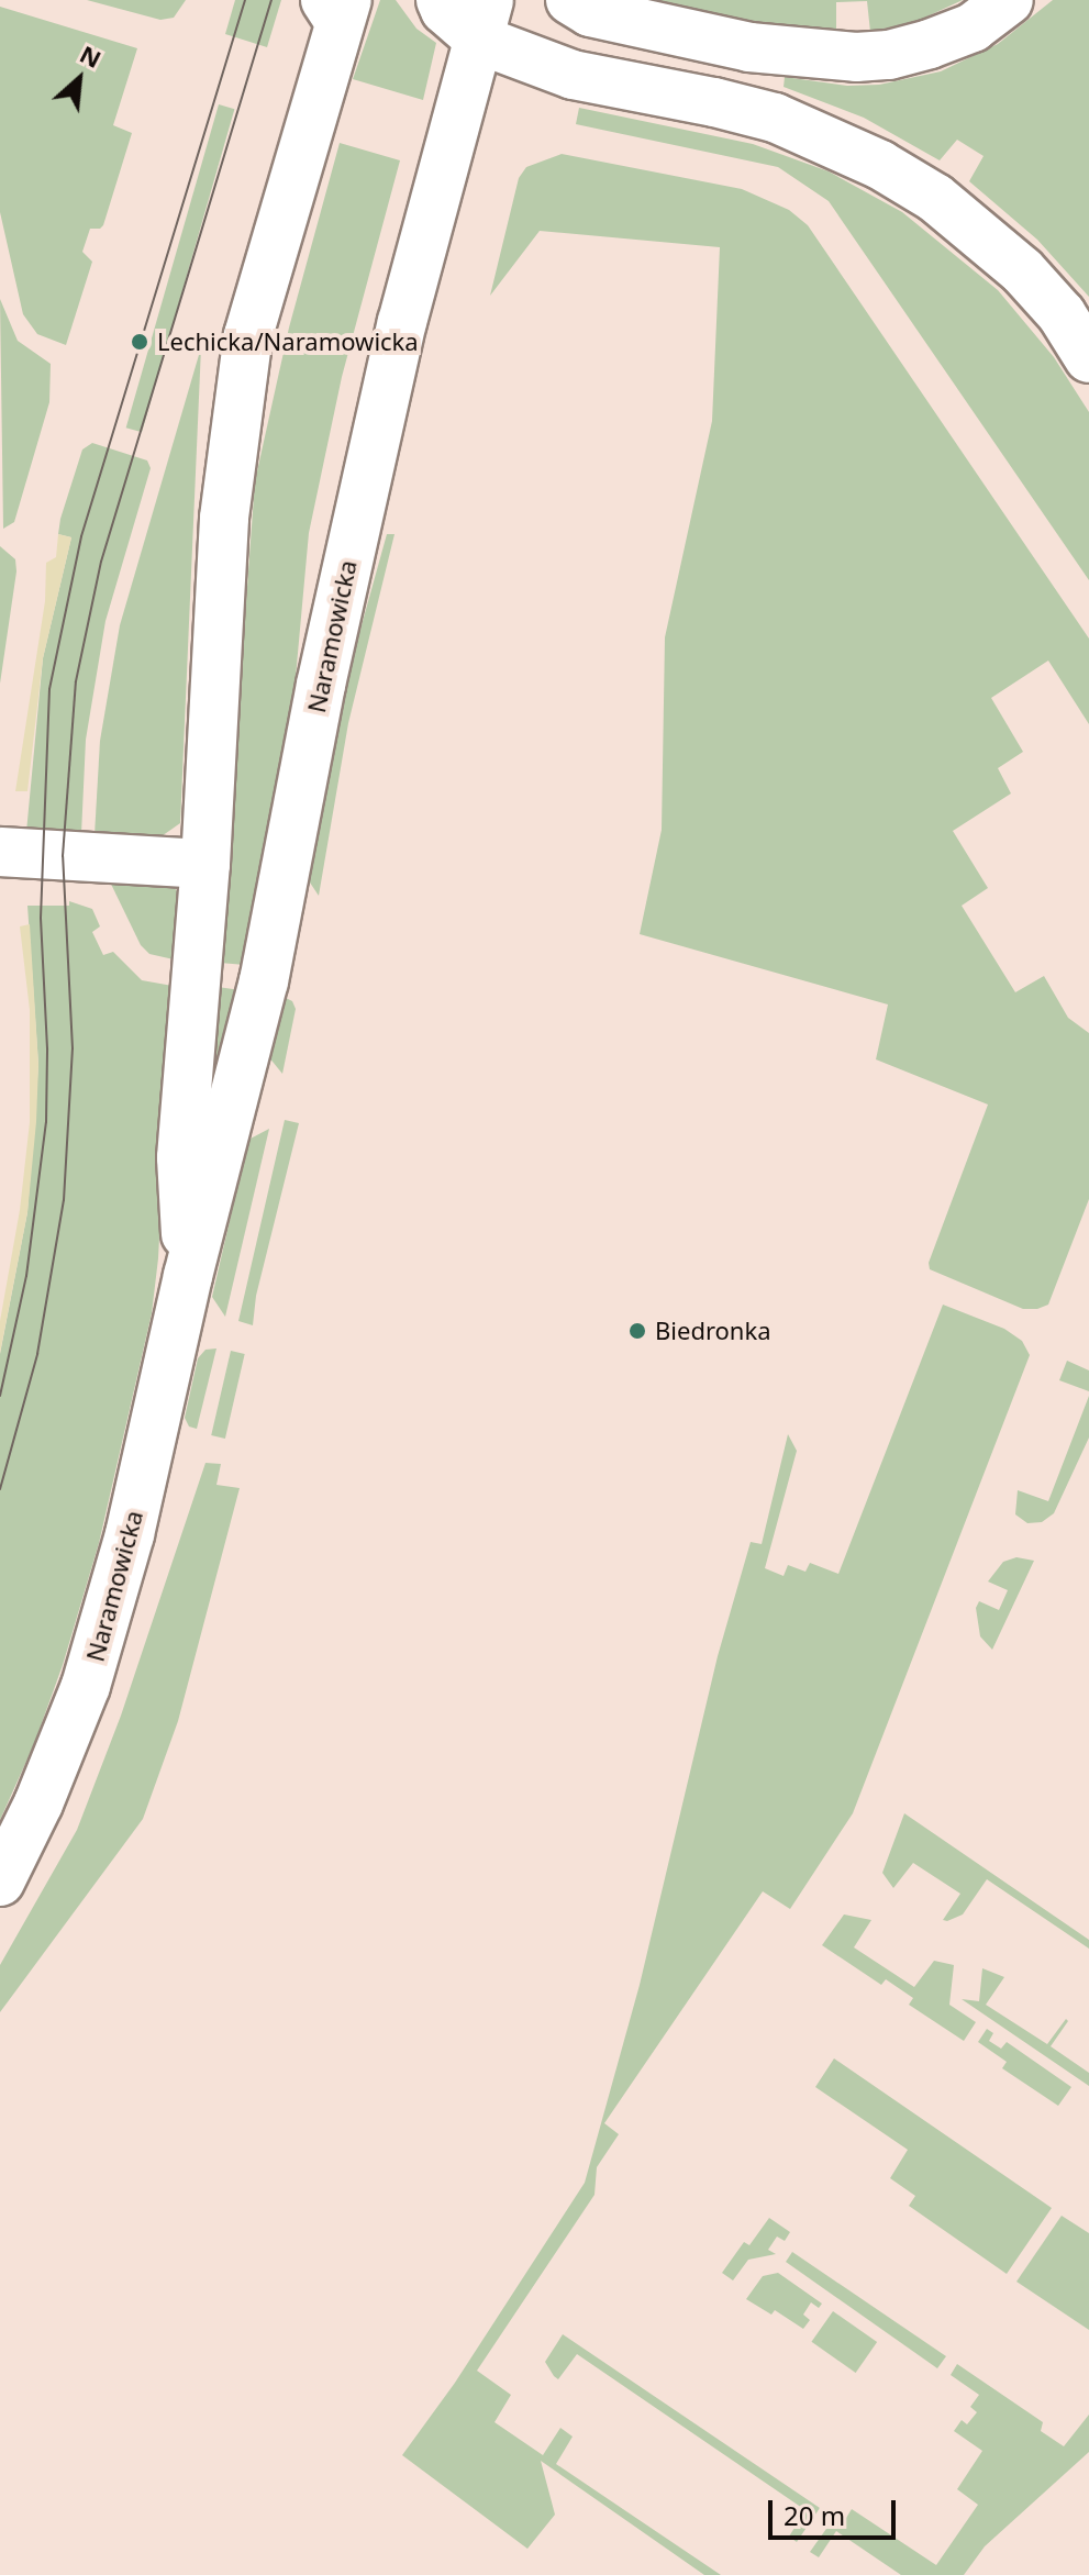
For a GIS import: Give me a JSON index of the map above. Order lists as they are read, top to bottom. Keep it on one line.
{"streets":{"street":["Naramowicka"]},"places":["Lechicka/Naramowicka","Biedronka"],"scale_bar":"20 m","north":"top right"}
